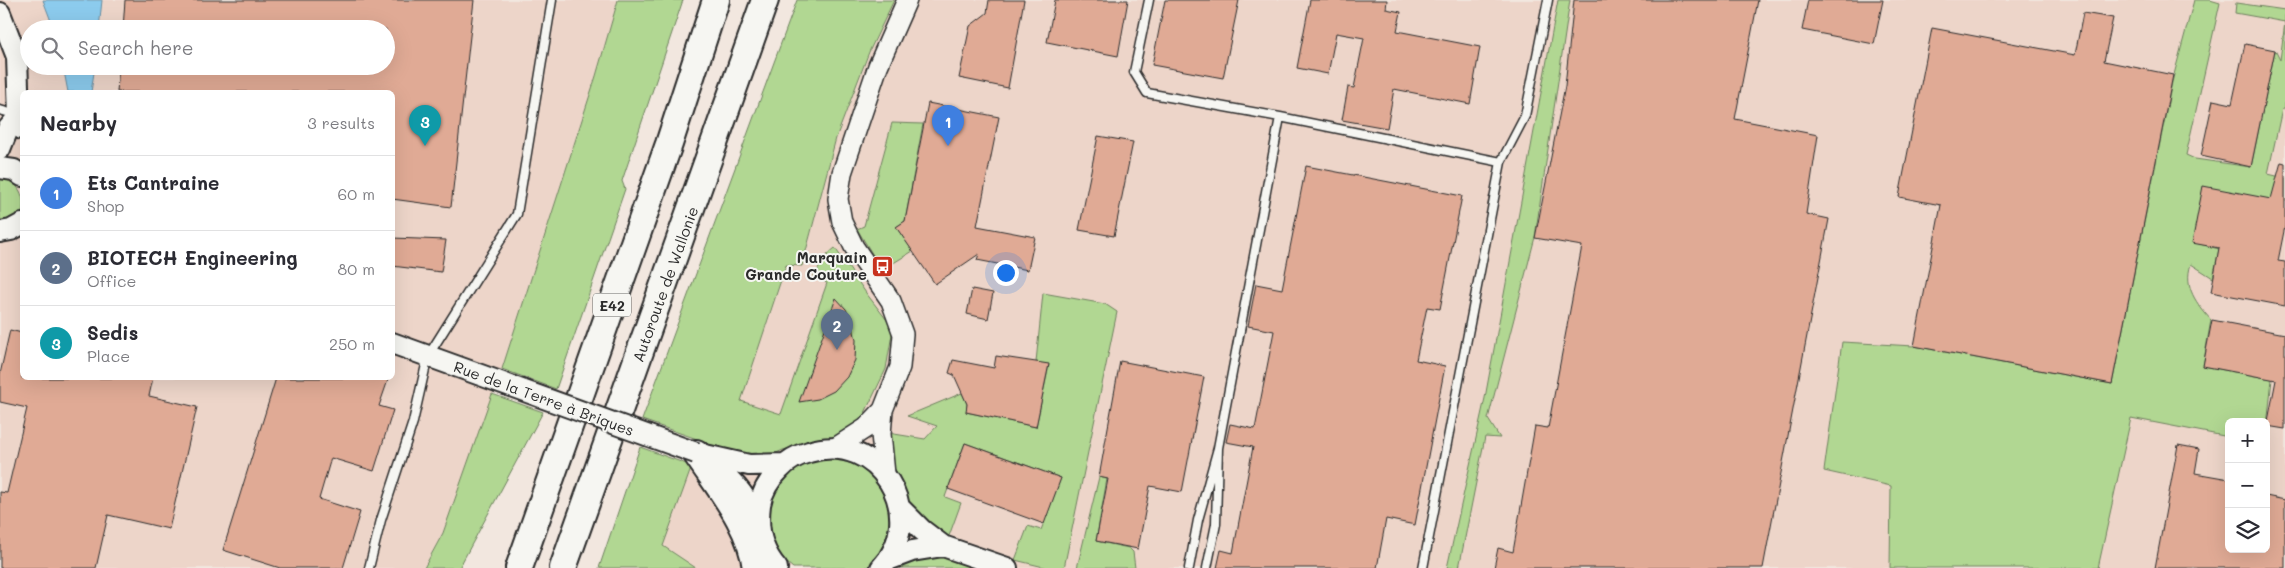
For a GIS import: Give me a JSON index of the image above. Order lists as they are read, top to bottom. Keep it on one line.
{"streets":{"highway":["Autoroute de Wallonie","E42"],"main road":["Rue de la Terre à Briques"]},"places":{"bus stop":["Marquain Grande Couture"]},"page":{"search":"Search here","heading":["Nearby","3 results"],"pins":["1","3","2"],"list":[{"mark":"1","name":"Ets Cantraine","note":"Shop","value":"60 m"},{"mark":"2","name":"BIOTECH Engineering","note":"Office","value":"80 m"},{"mark":"3","name":"Sedis","note":"Place","value":"250 m"}],"map_buttons":["+","−"]}}
